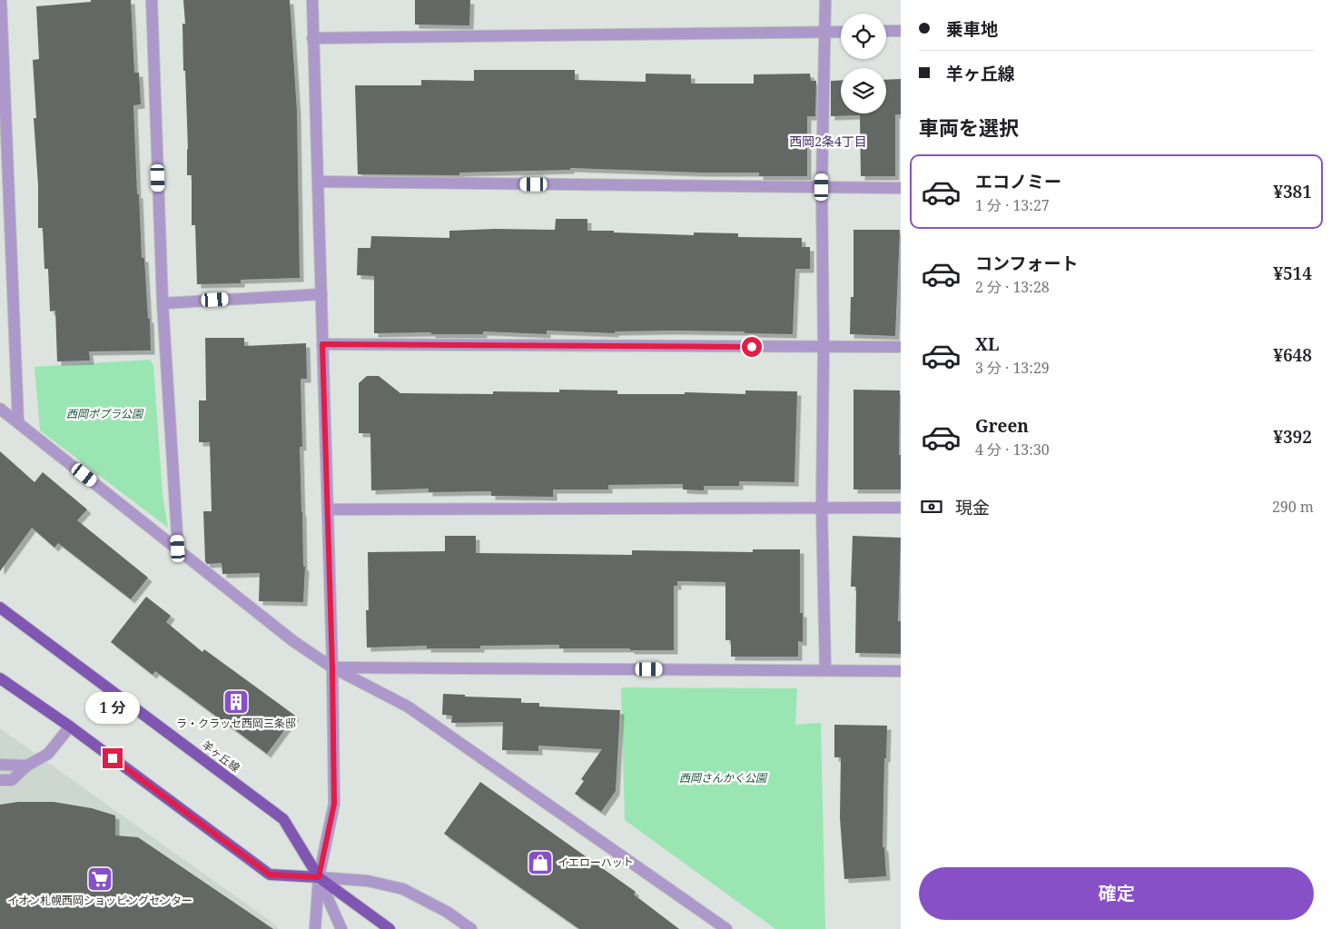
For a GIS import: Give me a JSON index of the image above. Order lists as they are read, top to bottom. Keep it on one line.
{"streets":{"main road":["羊ヶ丘線"]},"districts":["西岡2条4丁目"],"parks":["西岡ポプラ公園","西岡さんかく公園"],"places":{"building":["ラ・クラッセ西岡三条邸"],"shop":["イエローハット"],"supermarket":["イオン札幌西岡ショッピングセンター"]},"page":{"banner":["乗車地","羊ヶ丘線"],"heading":"車両を選択","list":[{"name":"エコノミー","note":"1 分 · 13:27","value":"¥381"},{"name":"コンフォート","note":"2 分 · 13:28","value":"¥514"},{"name":"XL","note":"3 分 · 13:29","value":"¥648"},{"name":"Green","note":"4 分 · 13:30","value":"¥392"}],"pay":["現金","290 m"],"bubble":"1 分","buttons":"確定"}}
